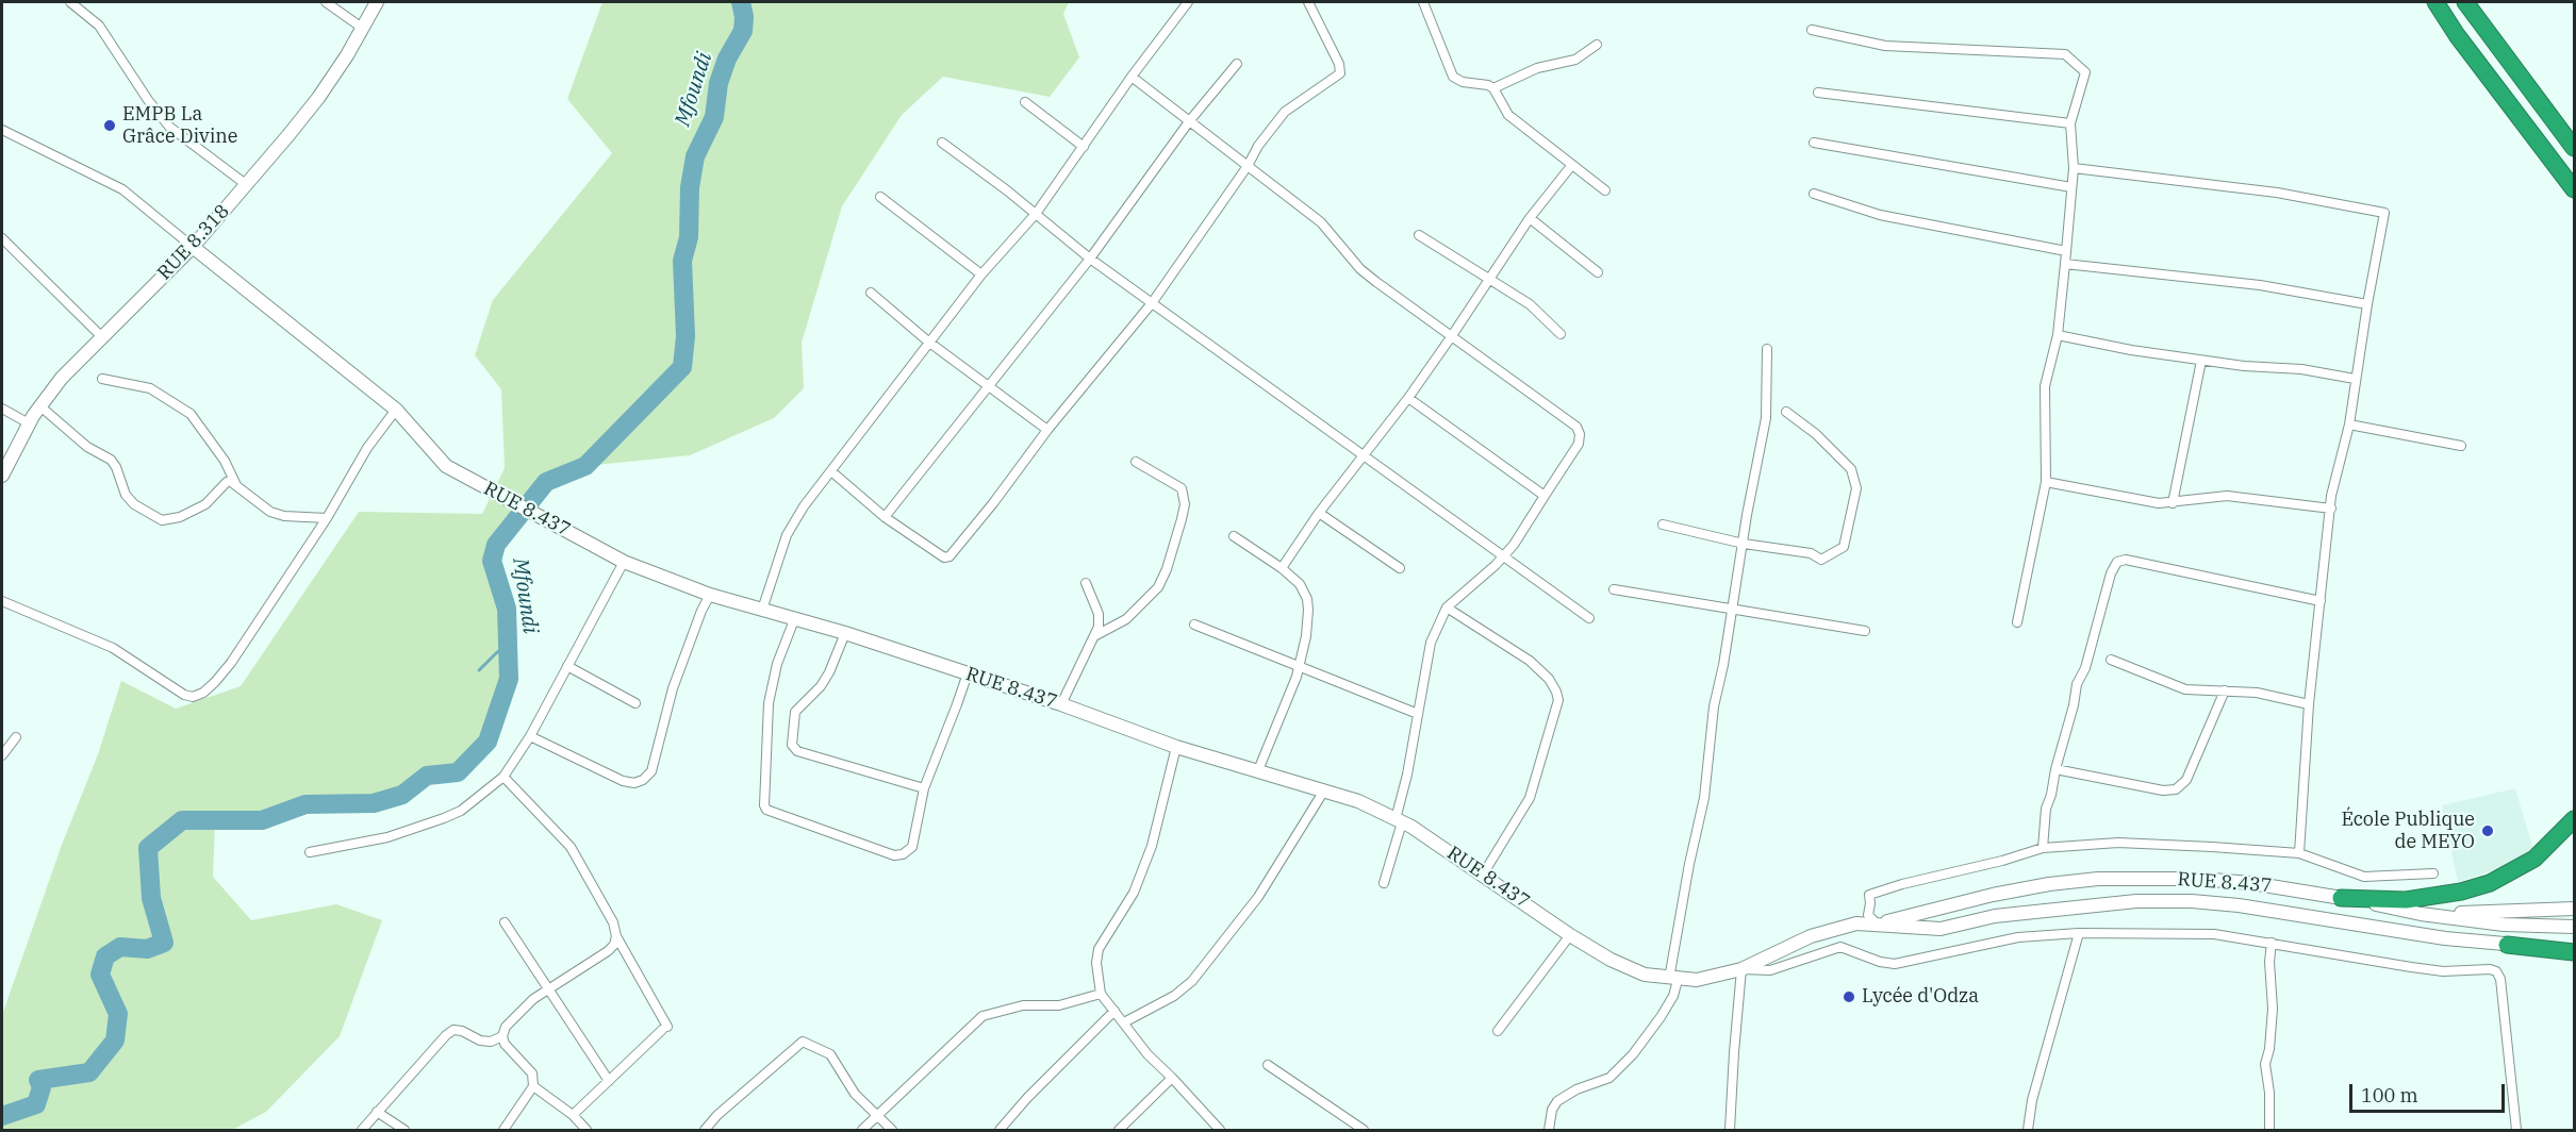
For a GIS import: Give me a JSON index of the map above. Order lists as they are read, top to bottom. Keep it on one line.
{"streets":{"main road":["RUE 8.318","RUE 8.437"]},"crossings":[["RUE 8.318","RUE 8.437"]],"water":["Mfoundi"],"places":["EMPB La Grâce Divine","École Publique de MEYO","Lycée d'Odza"],"scale_bar":"100 m"}
